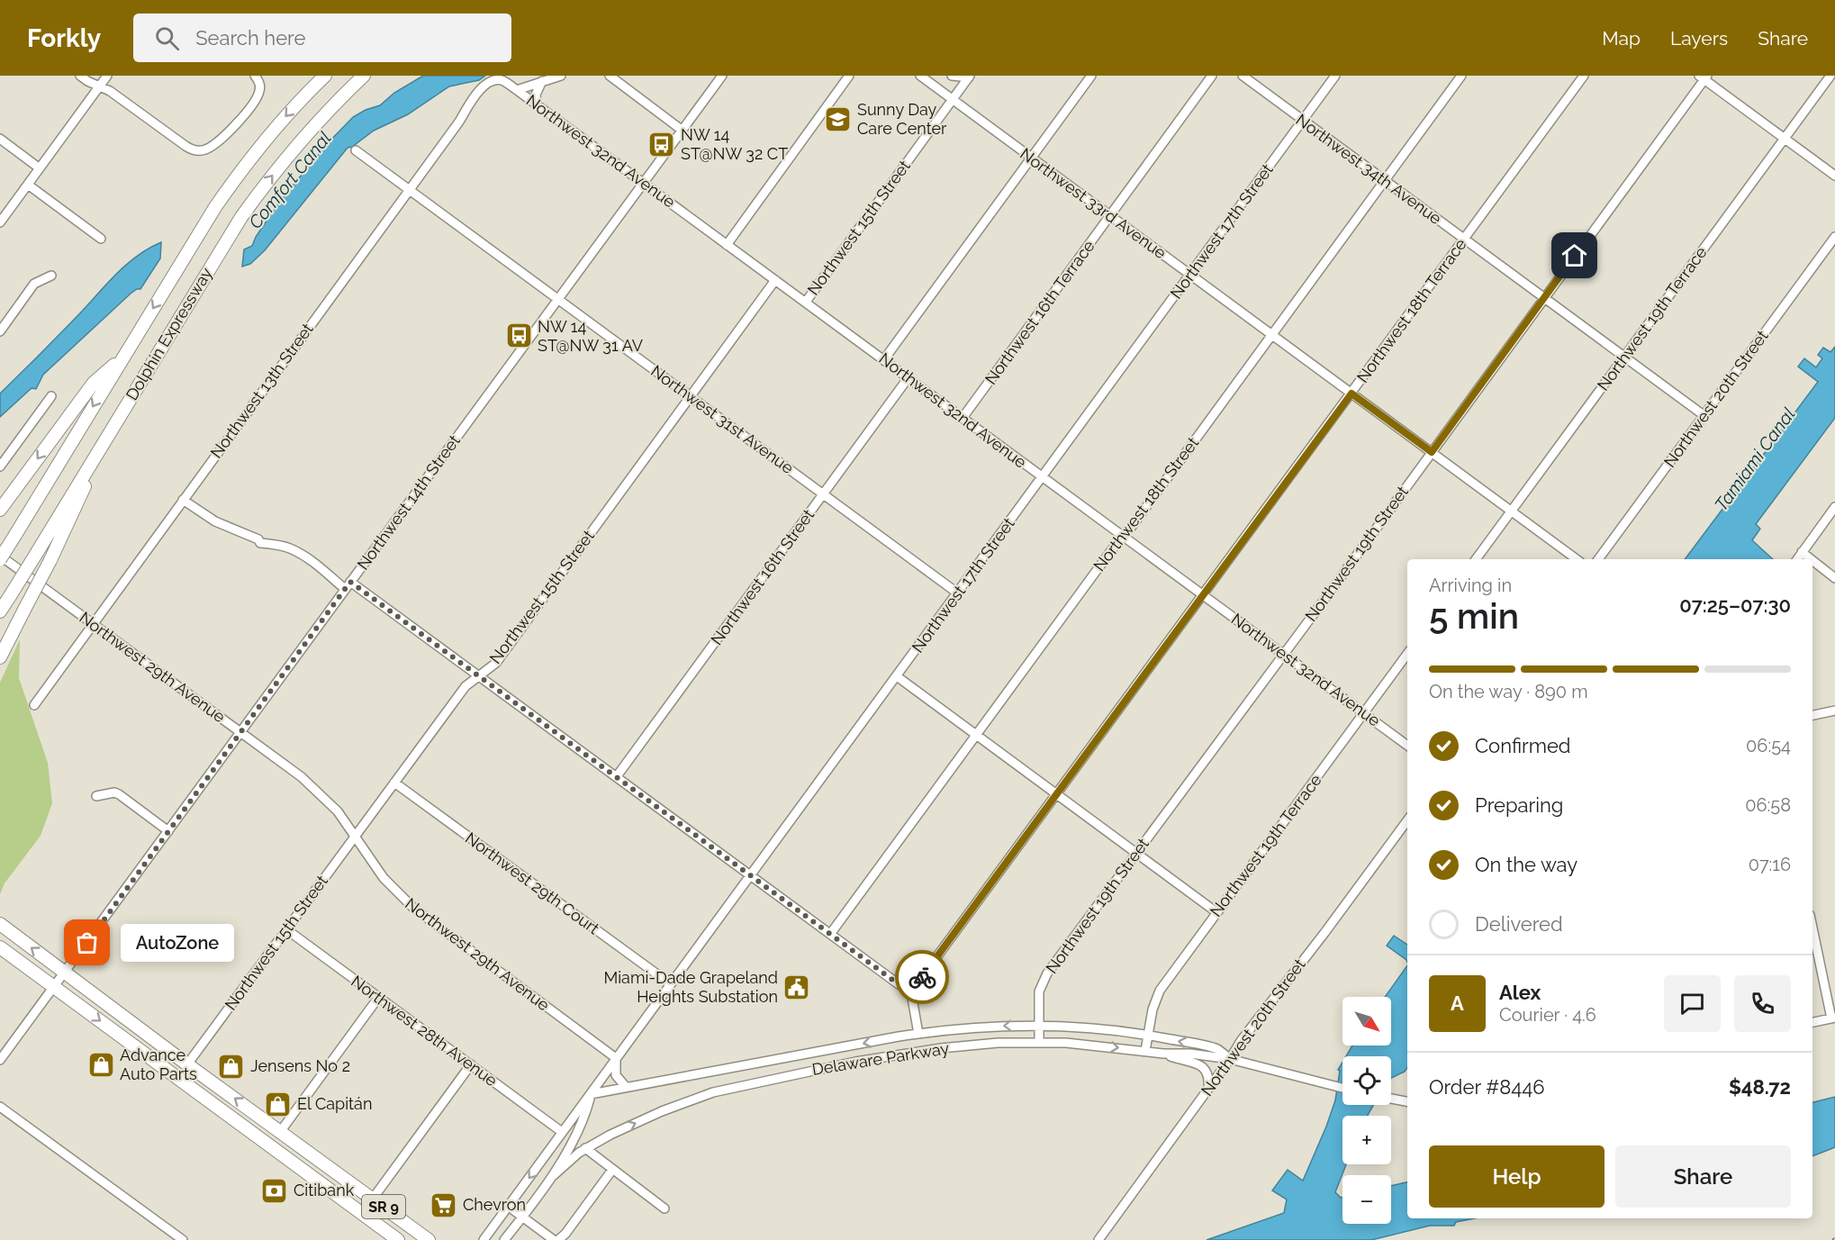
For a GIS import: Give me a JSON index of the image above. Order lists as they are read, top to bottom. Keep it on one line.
{"streets":{"highway":["Dolphin Expressway","SR 9"],"street":["Northwest 32nd Avenue","Northwest 34th Avenue","Northwest 33rd Avenue","Northwest 15th Street","Northwest 17th Street","Northwest 18th Terrace","Northwest 16th Terrace","Northwest 19th Terrace","Northwest 13th Street","Northwest 20th Street","Northwest 31st Avenue","Northwest 14th Street","Northwest 18th Street","Northwest 19th Street","Northwest 16th Street","Northwest 29th Avenue","Northwest 29th Court","Northwest 28th Avenue","Delaware Parkway"]},"crossings":[["Northwest 32nd Avenue","Northwest 15th Street"],["Northwest 32nd Avenue","Northwest 17th Street"],["Northwest 32nd Avenue","Northwest 18th Terrace"],["Northwest 32nd Avenue","Northwest 16th Terrace"],["Northwest 32nd Avenue","Northwest 19th Terrace"],["Northwest 32nd Avenue","Northwest 13th Street"],["Northwest 32nd Avenue","Northwest 14th Street"],["Northwest 32nd Avenue","Northwest 18th Street"],["Northwest 32nd Avenue","Northwest 19th Street"],["Northwest 32nd Avenue","Northwest 16th Street"],["Northwest 34th Avenue","Northwest 17th Street"],["Northwest 34th Avenue","Northwest 18th Terrace"],["Northwest 34th Avenue","Northwest 19th Terrace"],["Northwest 34th Avenue","Northwest 20th Street"],["Northwest 34th Avenue","Northwest 18th Street"],["Northwest 34th Avenue","Northwest 19th Street"],["Northwest 33rd Avenue","Northwest 15th Street"],["Northwest 33rd Avenue","Northwest 17th Street"],["Northwest 33rd Avenue","Northwest 18th Terrace"],["Northwest 33rd Avenue","Northwest 16th Terrace"],["Northwest 33rd Avenue","Northwest 19th Terrace"],["Northwest 33rd Avenue","Northwest 18th Street"],["Northwest 33rd Avenue","Northwest 19th Street"],["Northwest 15th Street","Northwest 31st Avenue"],["Northwest 15th Street","Northwest 29th Avenue"],["Northwest 15th Street","Northwest 29th Court"],["Northwest 15th Street","Northwest 28th Avenue"],["Northwest 15th Street","SR 9"],["Northwest 17th Street","Northwest 31st Avenue"],["Northwest 17th Street","Northwest 29th Avenue"],["Northwest 17th Street","Northwest 29th Court"],["Northwest 17th Street","Northwest 28th Avenue"],["Northwest 17th Street","Delaware Parkway"],["Northwest 19th Terrace","Delaware Parkway"],["Dolphin Expressway","Northwest 29th Avenue"],["Northwest 13th Street","Northwest 31st Avenue"],["Northwest 13th Street","Northwest 29th Avenue"],["Northwest 20th Street","Delaware Parkway"],["Northwest 31st Avenue","Northwest 14th Street"],["Northwest 31st Avenue","Northwest 16th Street"],["Northwest 14th Street","Northwest 29th Avenue"],["Northwest 14th Street","SR 9"],["Northwest 19th Street","Delaware Parkway"]],"water":["Comfort Canal","Tamiami Canal"],"places":{"school or university":["Sunny Day Care Center"],"bus stop":["NW 14 ST@NW 32 CT","NW 14 ST@NW 31 AV"],"other":["AutoZone"],"public building":["Miami-Dade Grapeland Heights Substation"],"shop":["Advance Auto Parts","Jensens No 2","El Capitán"],"bank":["Citibank"],"supermarket":["Chevron"]},"north":"bottom right","page":{"header":"Forkly","search":"Search here","nav":["Map","Layers","Share"],"heading":["5 min","Arriving in","07:25–07:30"],"panel":["Alex","Courier · 4.6","Order #8446","$48.72"],"bar":"On the way · 890 m","list":[["Confirmed","06:54"],["Preparing","06:58"],["On the way","07:16"],"Delivered"],"bubble":"AutoZone","round":"A","map_buttons":["+","−"],"buttons":["Help","Share"]}}
